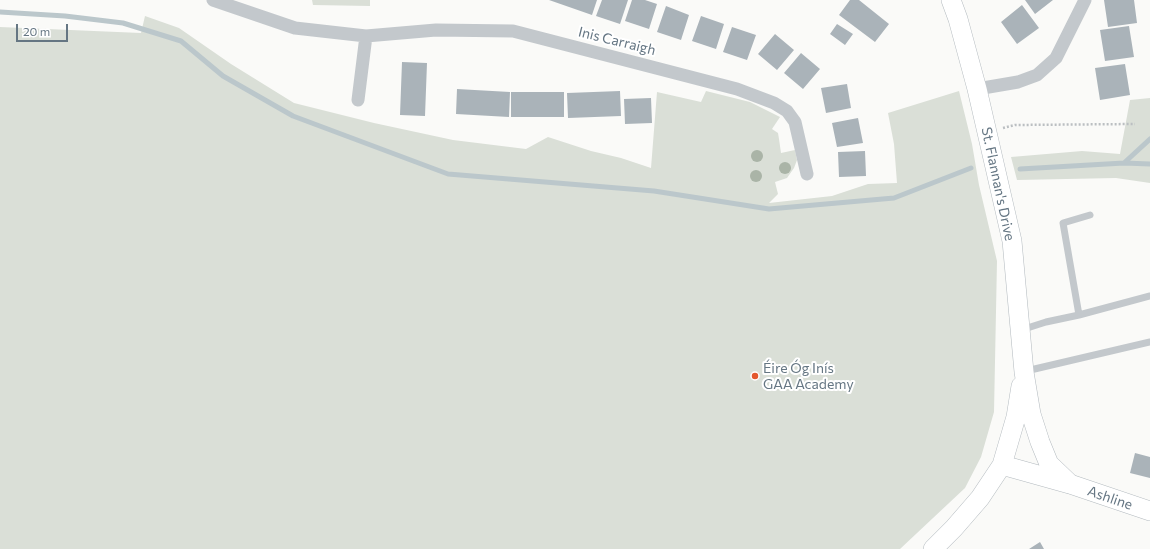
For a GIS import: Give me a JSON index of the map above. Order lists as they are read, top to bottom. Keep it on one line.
{"streets":{"street":["Inis Carraigh","St. Flannan's Drive","Ashline"]},"places":["Éire Óg Inís GAA Academy"],"scale_bar":"20 m"}
